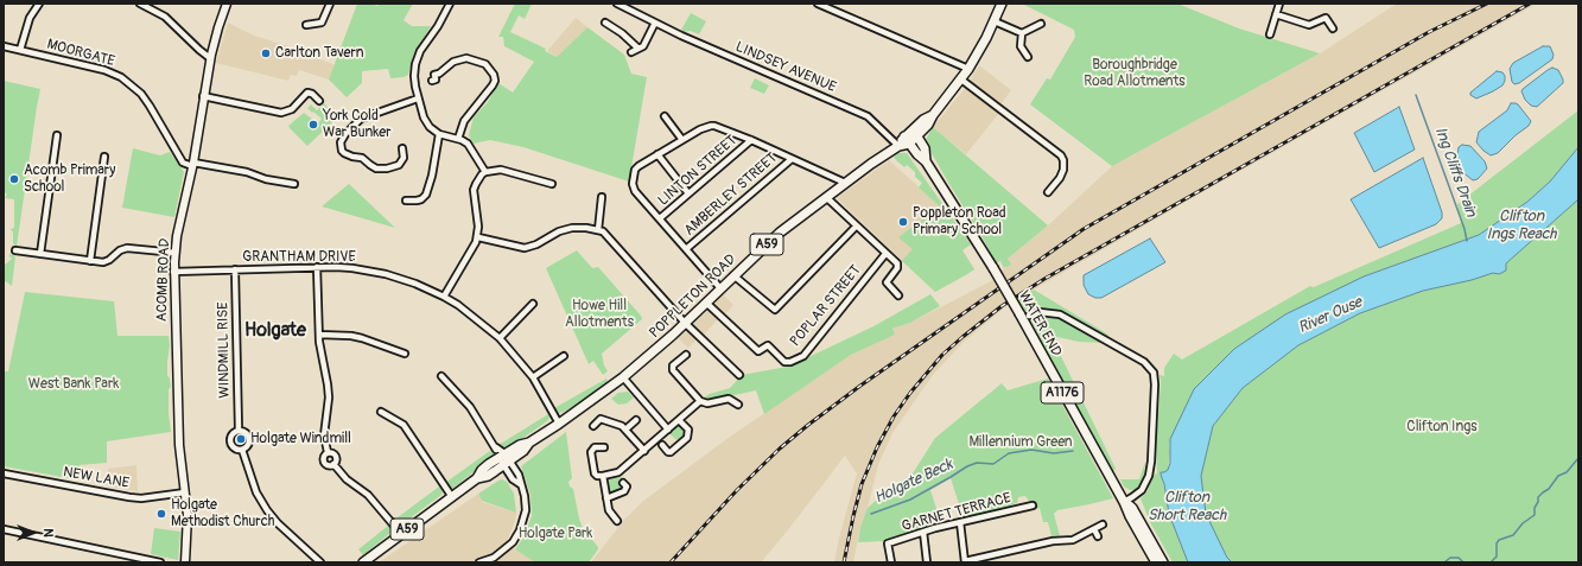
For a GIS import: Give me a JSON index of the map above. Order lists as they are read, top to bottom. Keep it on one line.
{"streets":{"main road":["A59","ACOMB ROAD","POPPLETON ROAD","WATER END","A1176"],"street":["MOORGATE","LINDSEY AVENUE","LINTON STREET","AMBERLEY STREET","GRANTHAM DRIVE","POPLAR STREET","WINDMILL RISE","NEW LANE","GARNET TERRACE"]},"crossings":[["MOORGATE","ACOMB ROAD"],["LINDSEY AVENUE","A59"],["LINDSEY AVENUE","POPPLETON ROAD"],["A59","POPPLETON ROAD"],["A59","WATER END"],["GRANTHAM DRIVE","ACOMB ROAD"],["GRANTHAM DRIVE","POPPLETON ROAD"],["GRANTHAM DRIVE","WINDMILL RISE"],["ACOMB ROAD","NEW LANE"],["POPPLETON ROAD","POPLAR STREET"]],"districts":["Holgate"],"water":["Ing Cliffs Drain","Clifton Ings Reach","River Ouse","Holgate Beck","Clifton Short Reach"],"parks":["Boroughbridge Road Allotments","Howe Hill Allotments","West Bank Park","Clifton Ings","Millennium Green","Holgate Park"],"places":["Carlton Tavern","York Cold War Bunker","Acomb Primary School","Poppleton Road Primary School","Holgate Windmill","Holgate Methodist Church"],"north":"right"}
